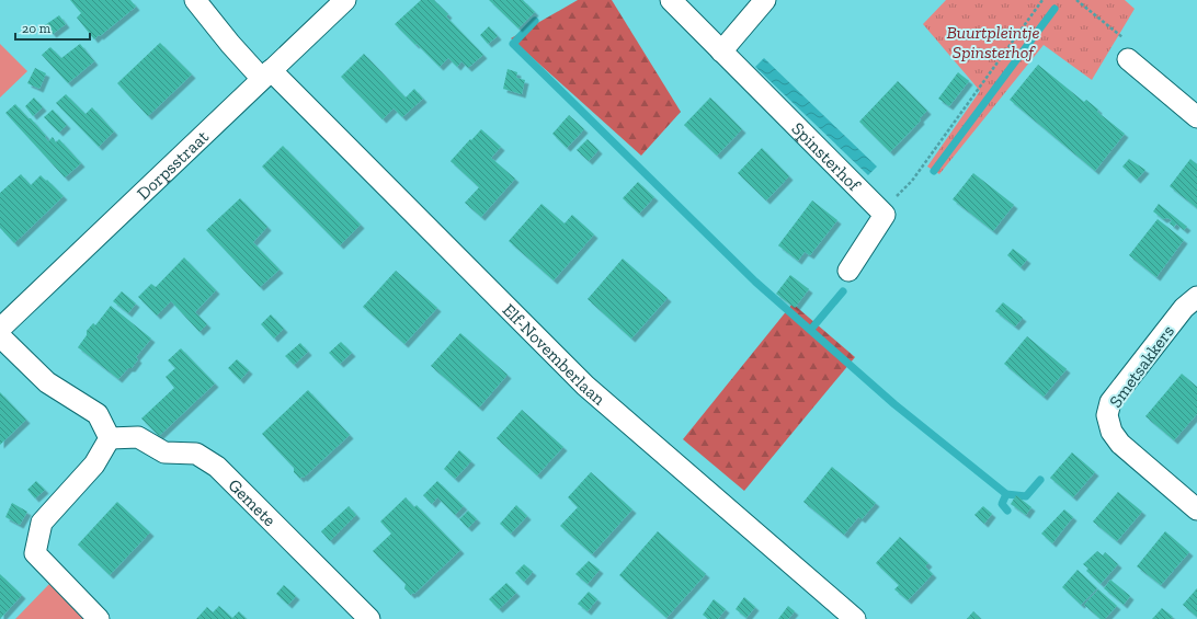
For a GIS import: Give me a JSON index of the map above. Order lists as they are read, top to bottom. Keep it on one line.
{"streets":{"street":["Spinsterhof","Dorpsstraat","Elf-Novemberlaan","Smetsakkers","Gemete"]},"crossings":[["Dorpsstraat","Elf-Novemberlaan"]],"parks":["Buurtpleintje Spinsterhof"],"scale_bar":"20 m"}
